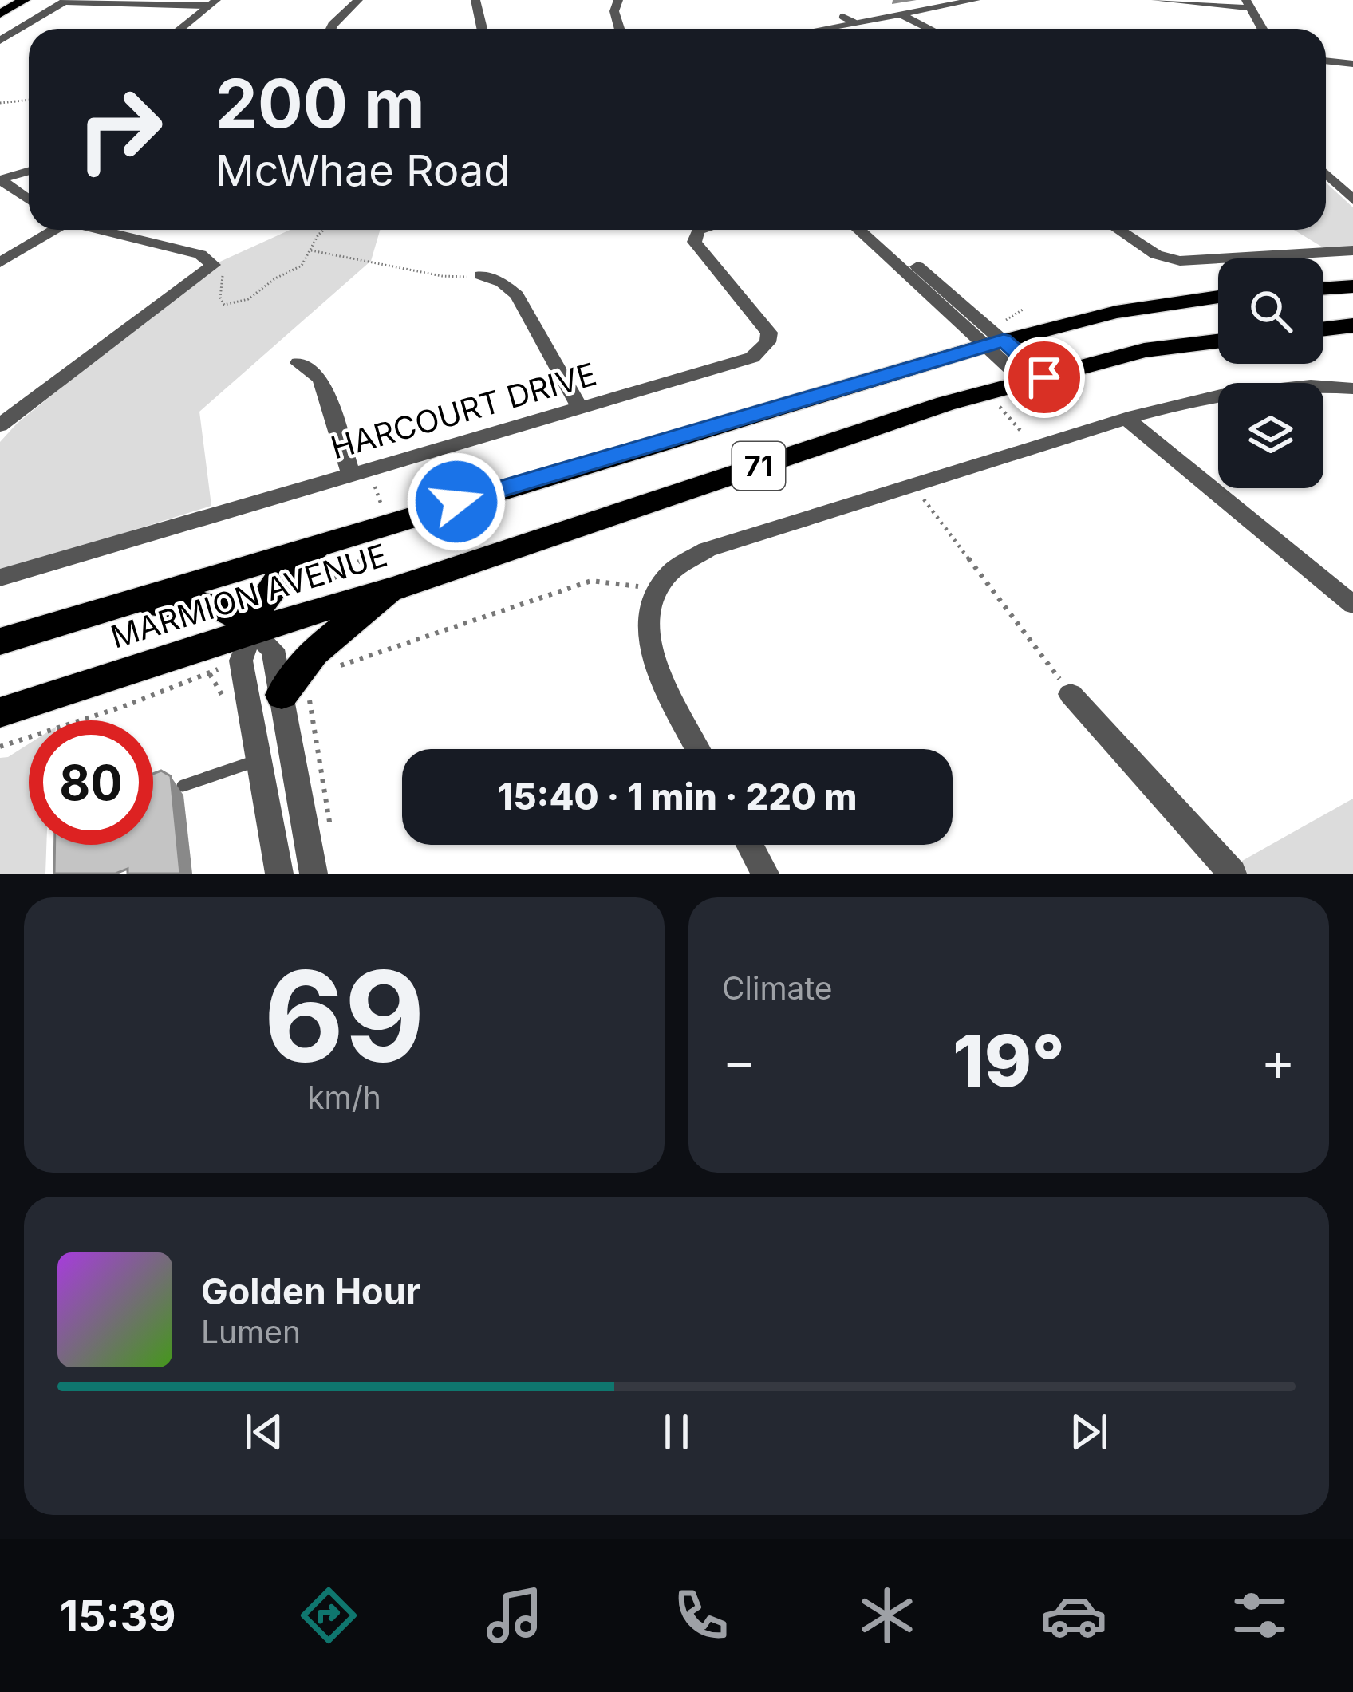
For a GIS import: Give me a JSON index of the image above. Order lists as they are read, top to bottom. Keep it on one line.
{"streets":{"highway":["71","MARMION AVENUE"],"street":["HARCOURT DRIVE"]},"page":{"turn":["200 m","McWhae Road"],"limit":"80","trip":"15:40 · 1 min · 220 m","tile":[["69","km/h"],"Climate"],"heat":["−","19°","+"],"song":["Golden Hour","Lumen"],"tabs":"15:39"}}
